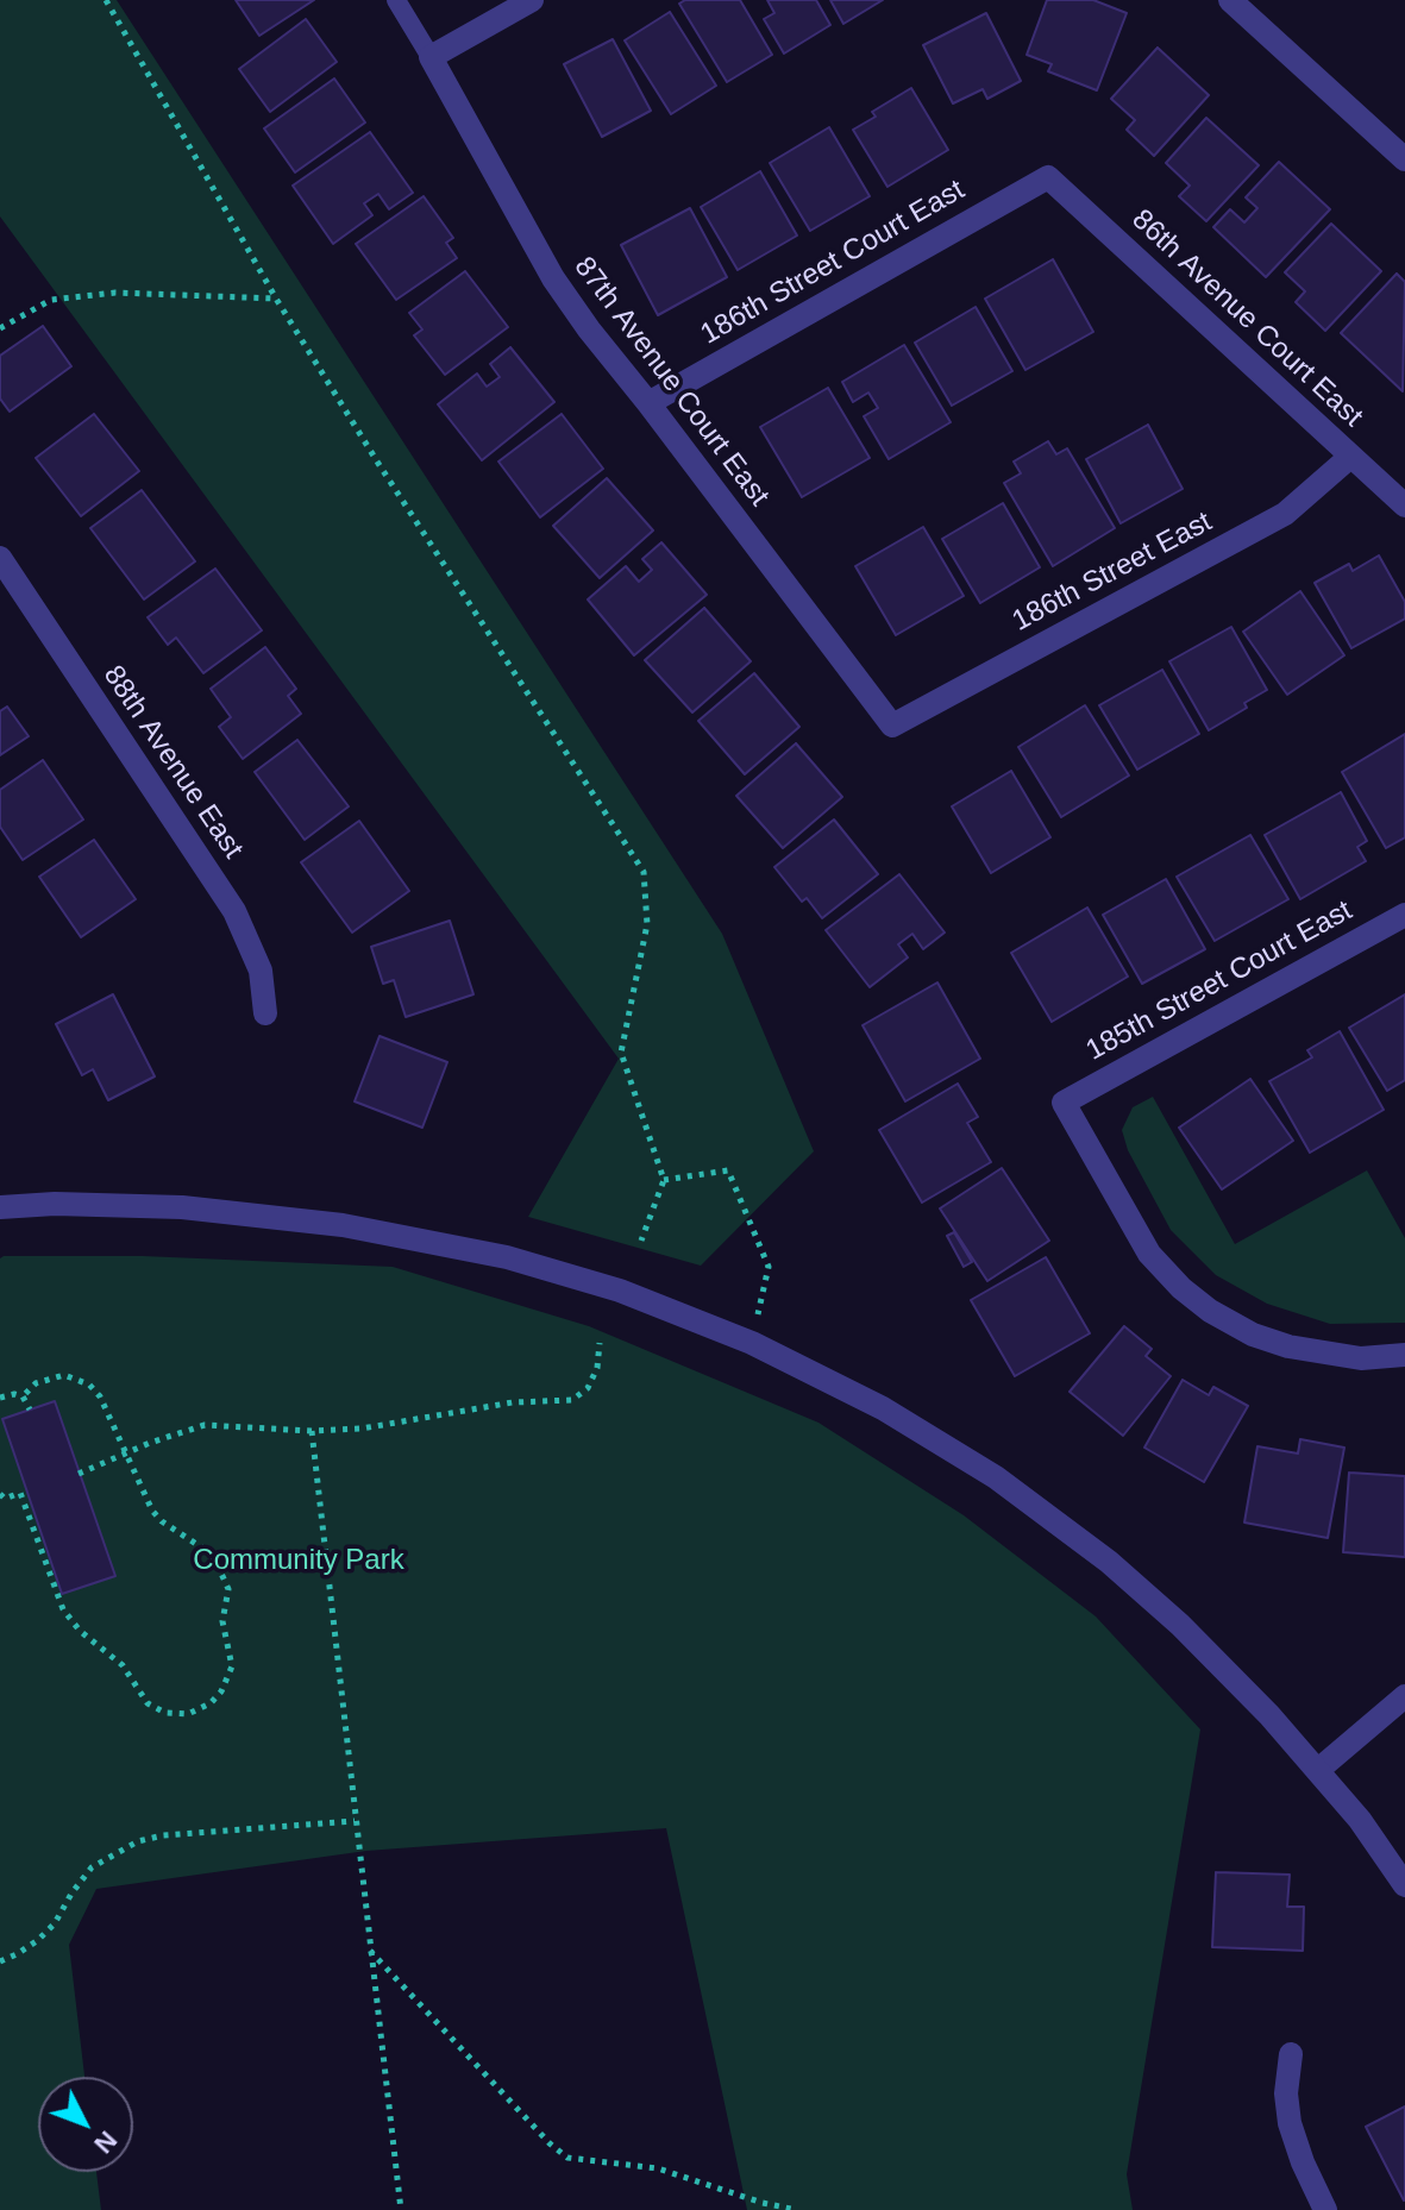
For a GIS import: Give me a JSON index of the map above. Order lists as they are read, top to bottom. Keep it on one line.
{"streets":{"street":["186th Street Court East","86th Avenue Court East","87th Avenue Court East","186th Street East","88th Avenue East","185th Street Court East"]},"crossings":[["186th Street Court East","86th Avenue Court East"],["186th Street Court East","87th Avenue Court East"],["86th Avenue Court East","186th Street East"],["87th Avenue Court East","186th Street East"]],"parks":["Community Park"],"north":"bottom right"}
